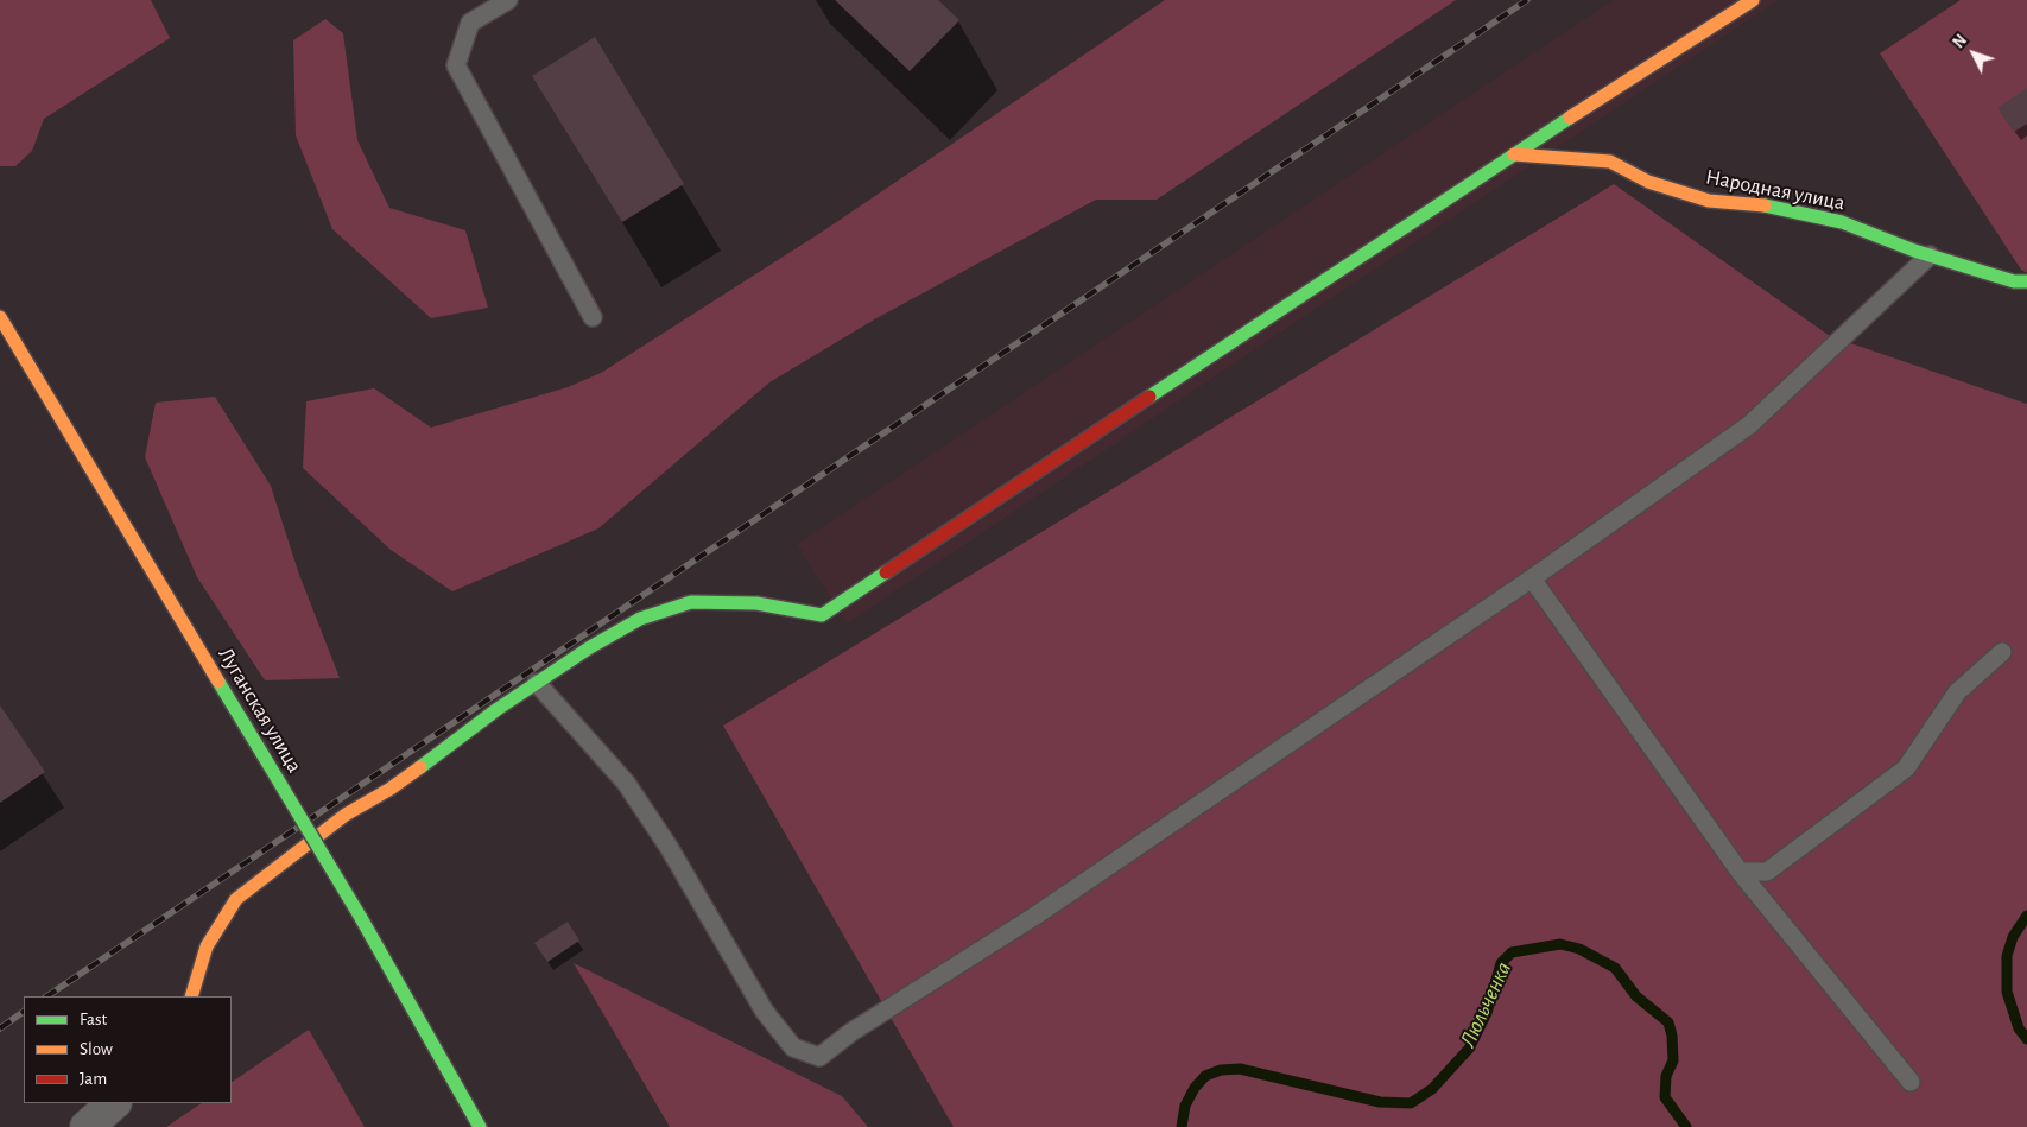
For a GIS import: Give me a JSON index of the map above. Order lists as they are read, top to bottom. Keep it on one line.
{"streets":{"main road":["Народная улица","Луганская улица"]},"water":["Люльченка"],"legend":["Fast","Slow","Jam"],"north":"top left"}
